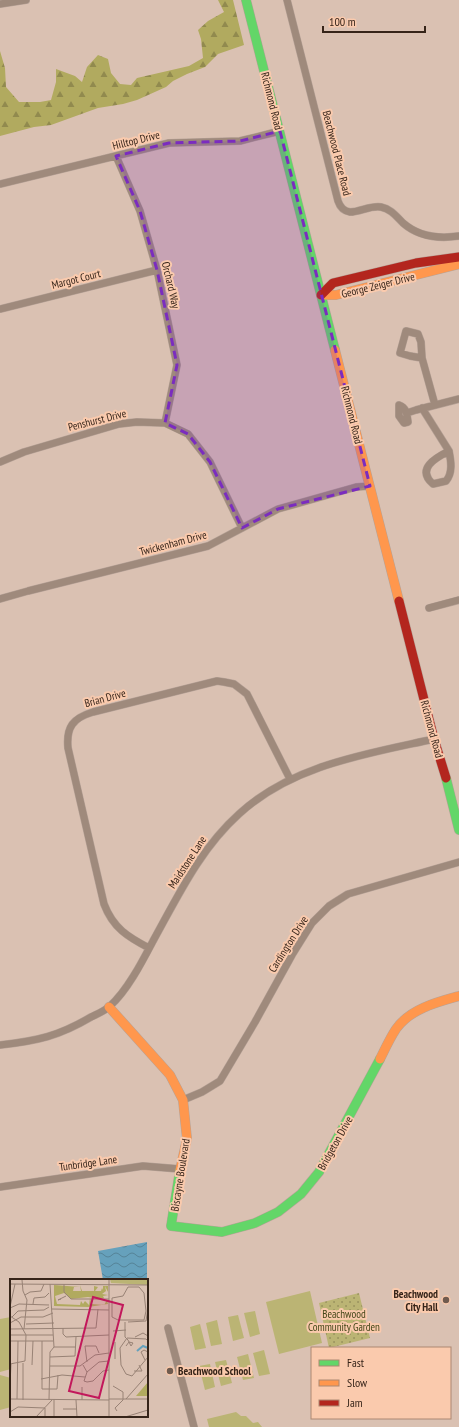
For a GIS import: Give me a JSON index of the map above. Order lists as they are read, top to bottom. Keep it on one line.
{"streets":{"street":["Richmond Road","Hilltop Drive","Beachwood Place Road","Margot Court","Orchard Way","George Zeiger Drive","Penshurst Drive","Twickenham Drive","Brian Drive","Maidstone Lane","Cardington Drive","Bridgeton Drive","Tunbridge Lane","Biscayne Boulevard"]},"crossings":[["Richmond Road","Hilltop Drive"],["Richmond Road","George Zeiger Drive"],["Richmond Road","Twickenham Drive"],["Richmond Road","Maidstone Lane"],["Hilltop Drive","Orchard Way"],["Margot Court","Orchard Way"],["Orchard Way","Penshurst Drive"],["Penshurst Drive","Twickenham Drive"],["Brian Drive","Maidstone Lane"],["Maidstone Lane","Biscayne Boulevard"],["Cardington Drive","Biscayne Boulevard"],["Bridgeton Drive","Biscayne Boulevard"],["Tunbridge Lane","Biscayne Boulevard"]],"parks":["Beachwood Community Garden"],"places":["Beachwood City Hall","Beachwood School"],"legend":["Fast","Slow","Jam"],"scale_bar":"100 m"}
